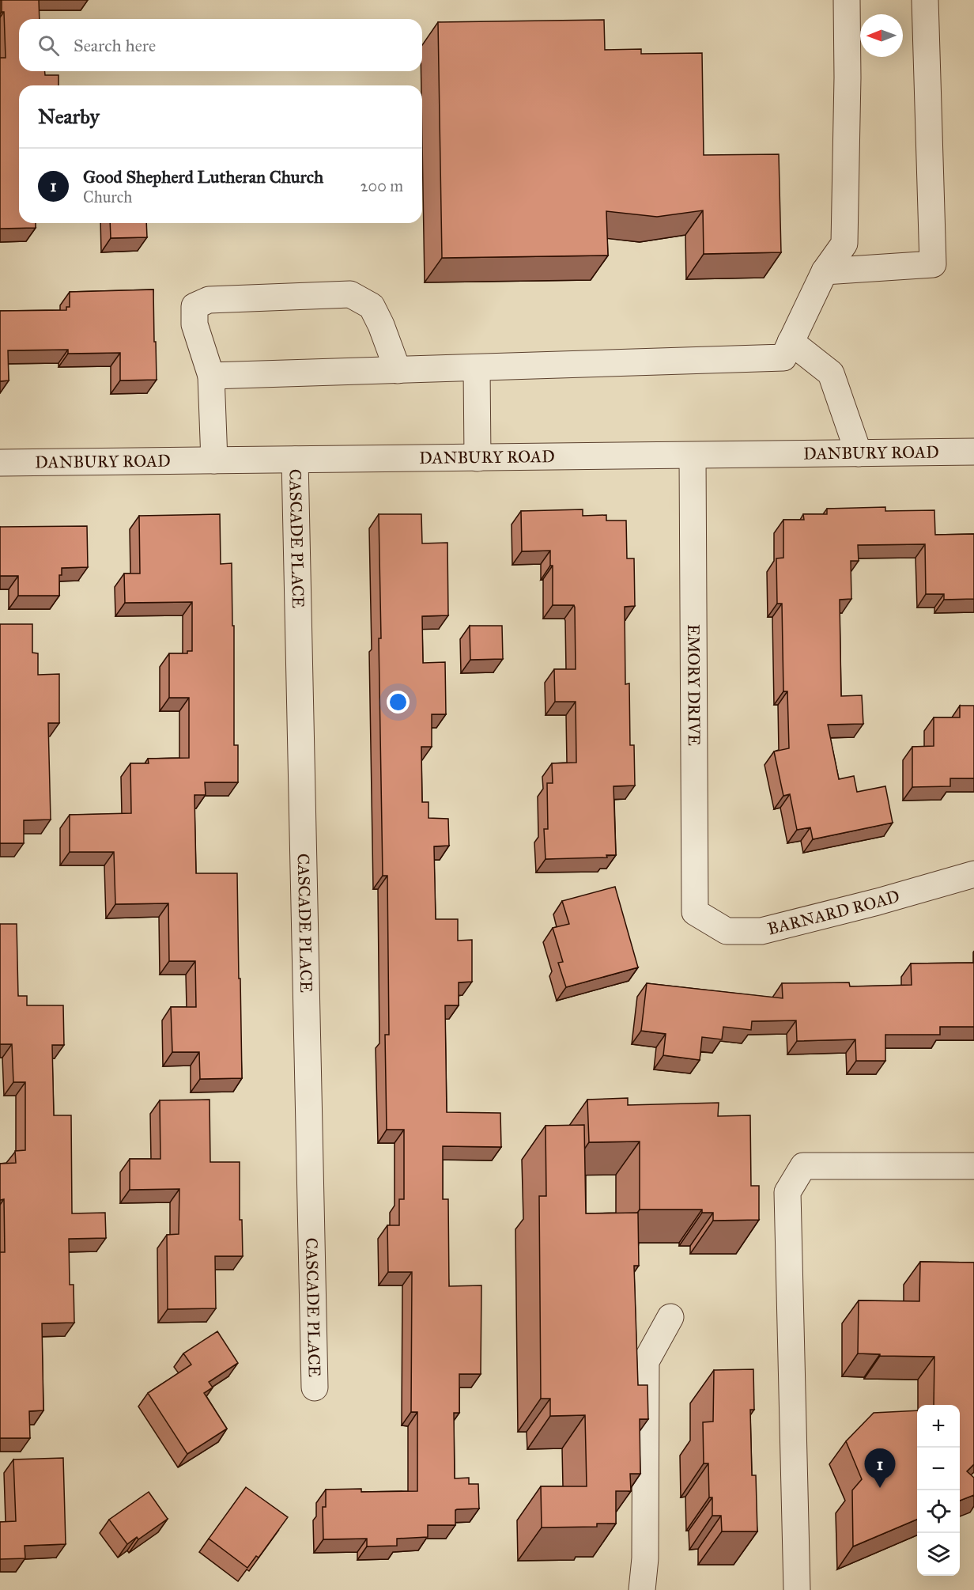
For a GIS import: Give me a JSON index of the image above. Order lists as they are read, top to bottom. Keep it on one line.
{"streets":{"street":["DANBURY ROAD","CASCADE PLACE","EMORY DRIVE","BARNARD ROAD"]},"crossings":[["DANBURY ROAD","CASCADE PLACE"],["DANBURY ROAD","EMORY DRIVE"],["EMORY DRIVE","BARNARD ROAD"]],"north":"left","page":{"search":"Search here","heading":"Nearby","list":[{"mark":"1","name":"Good Shepherd Lutheran Church","note":"Church","value":"200 m"}],"map_buttons":["+","−"],"pins":"1"}}
